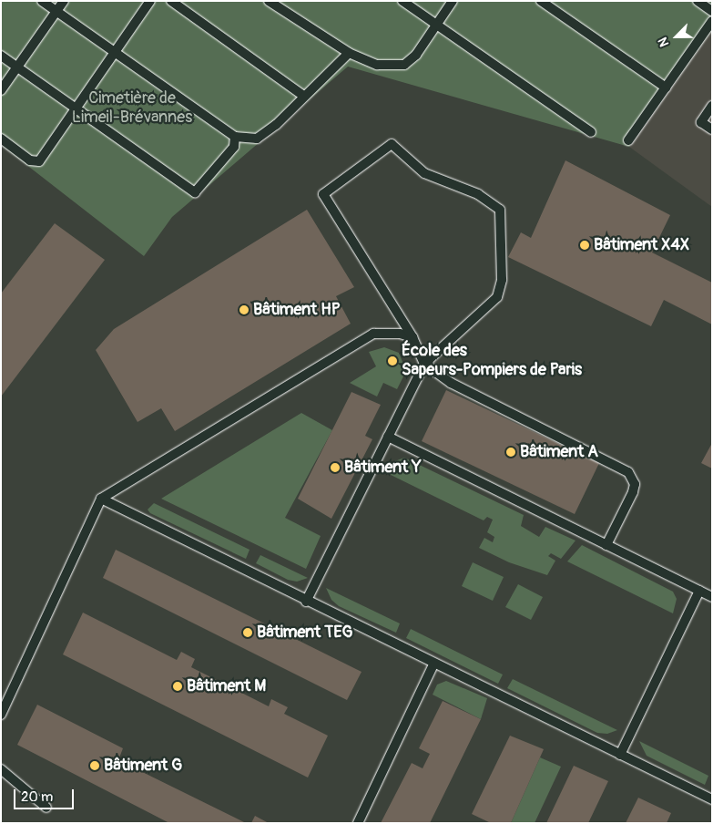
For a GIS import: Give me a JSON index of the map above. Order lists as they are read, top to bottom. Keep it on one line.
{"parks":["Cimetière de Limeil-Brévannes"],"places":["Bâtiment X4X","Bâtiment HP","École des Sapeurs-Pompiers de Paris","Bâtiment A","Bâtiment Y","Bâtiment TEG","Bâtiment M","Bâtiment G"],"scale_bar":"20 m","north":"bottom left"}
